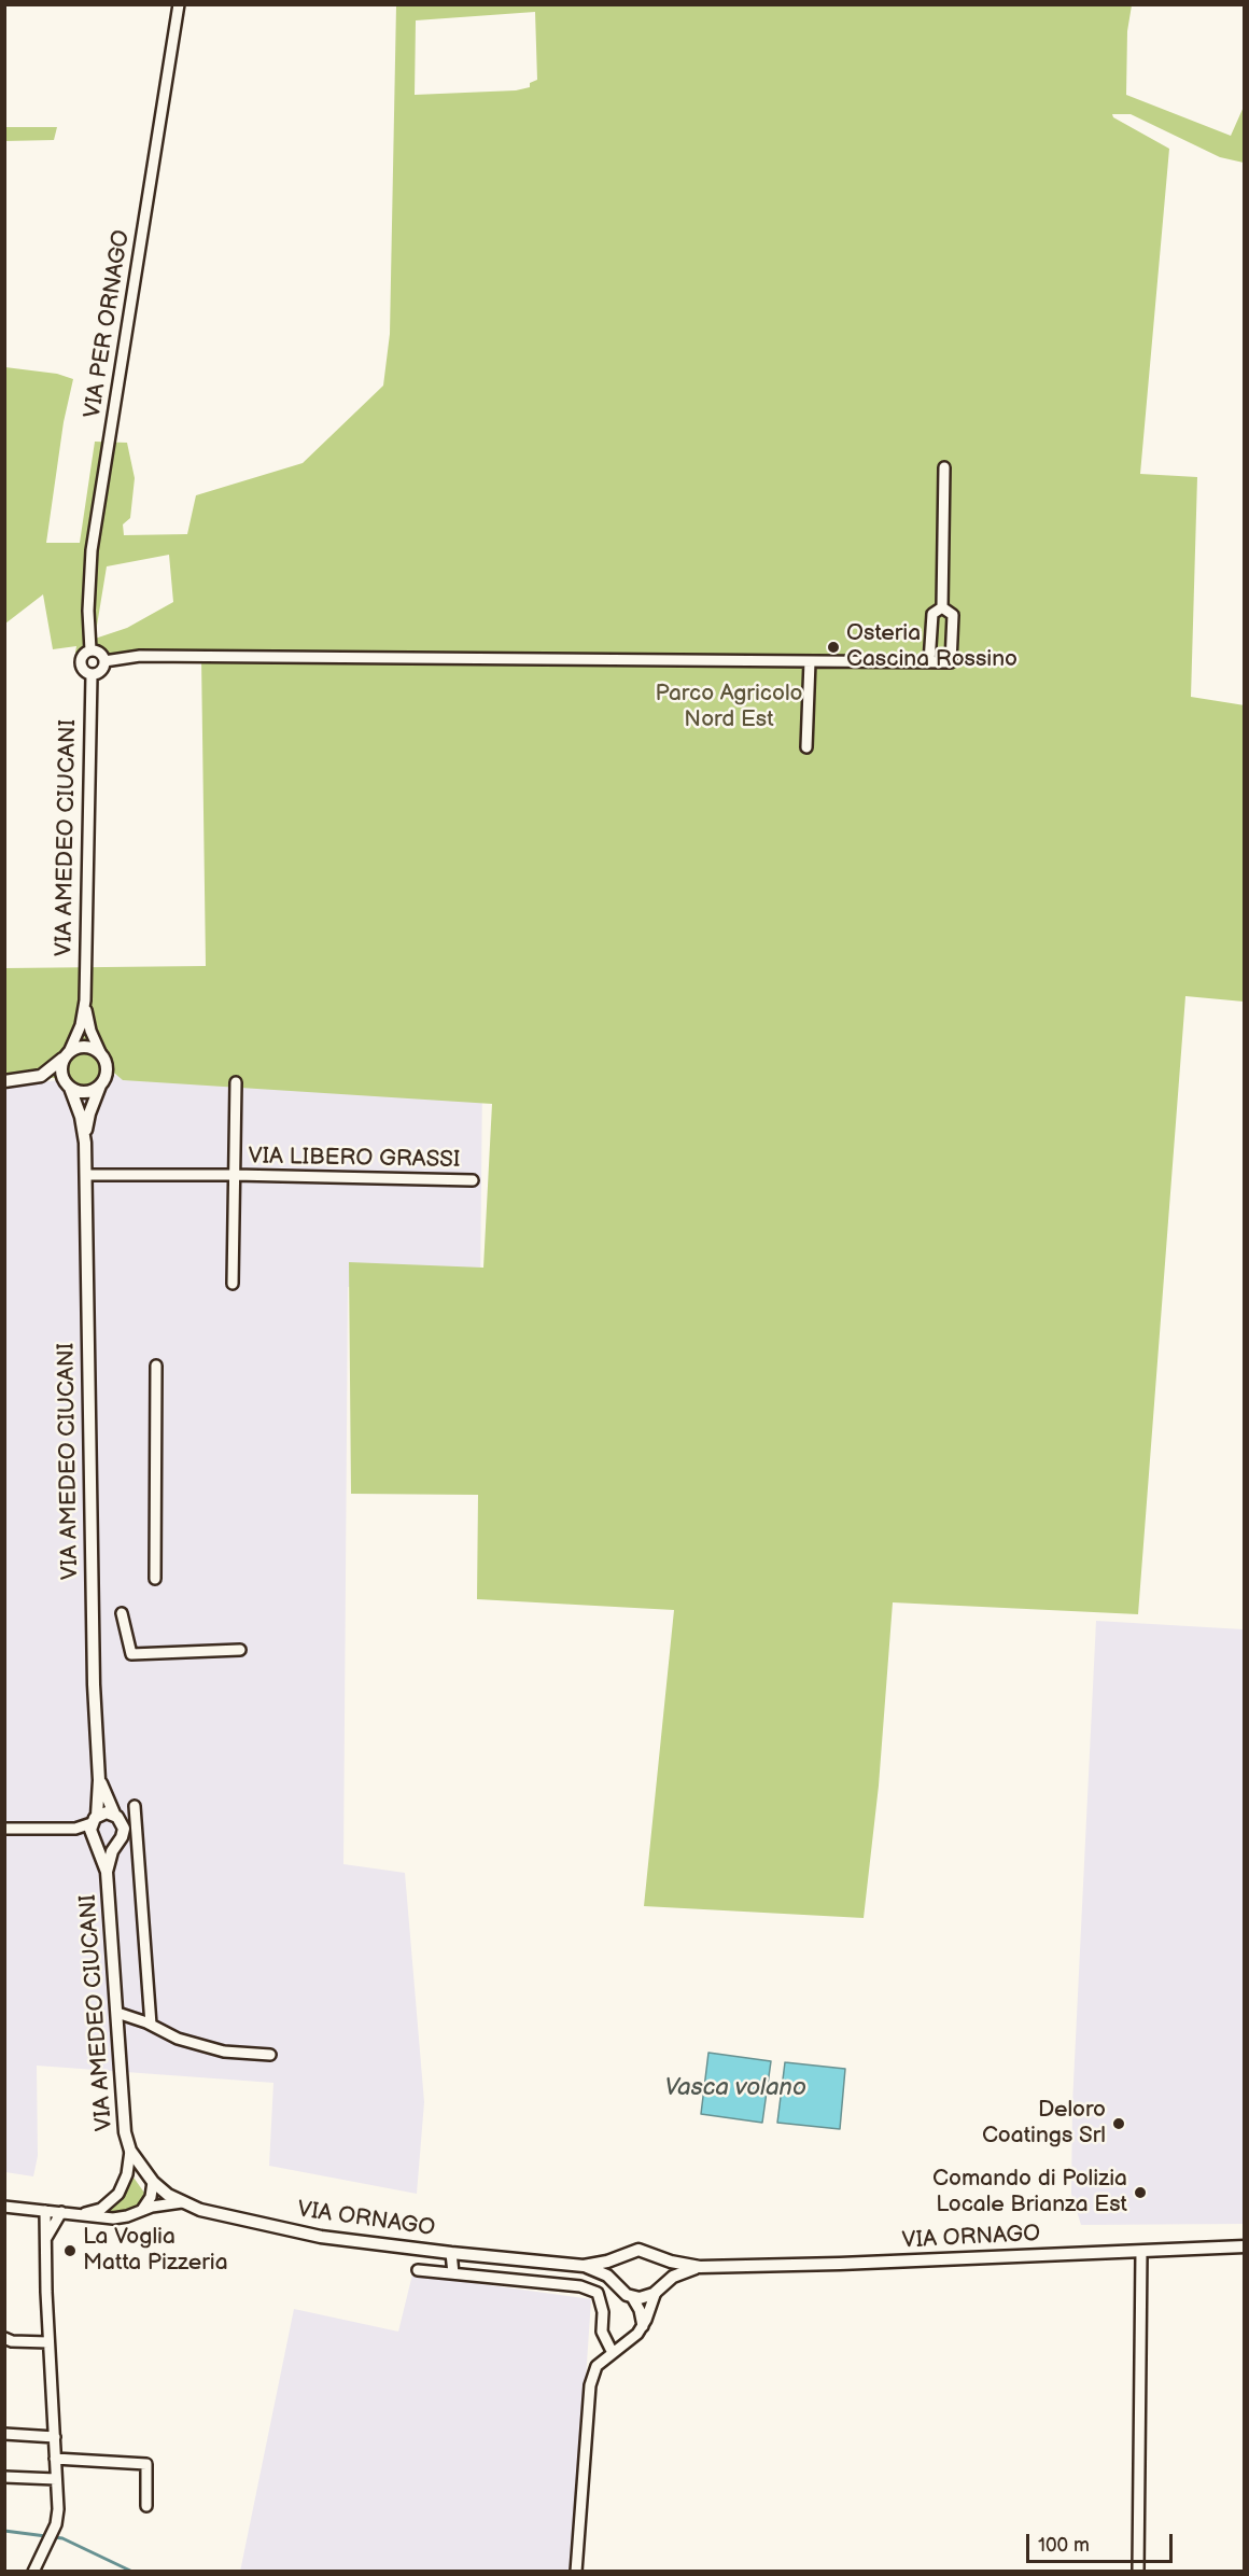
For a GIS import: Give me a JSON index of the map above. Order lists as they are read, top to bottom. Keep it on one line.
{"streets":{"main road":["VIA AMEDEO CIUCANI","VIA ORNAGO"],"street":["VIA PER ORNAGO","VIA LIBERO GRASSI"]},"crossings":[["VIA PER ORNAGO","VIA AMEDEO CIUCANI"],["VIA AMEDEO CIUCANI","VIA LIBERO GRASSI"],["VIA AMEDEO CIUCANI","VIA ORNAGO"]],"water":["Vasca volano"],"parks":["Parco Agricolo Nord Est"],"places":["Osteria Cascina Rossino","Deloro Coatings Srl","Comando di Polizia Locale Brianza Est","La Voglia Matta Pizzeria"],"scale_bar":"100 m"}
